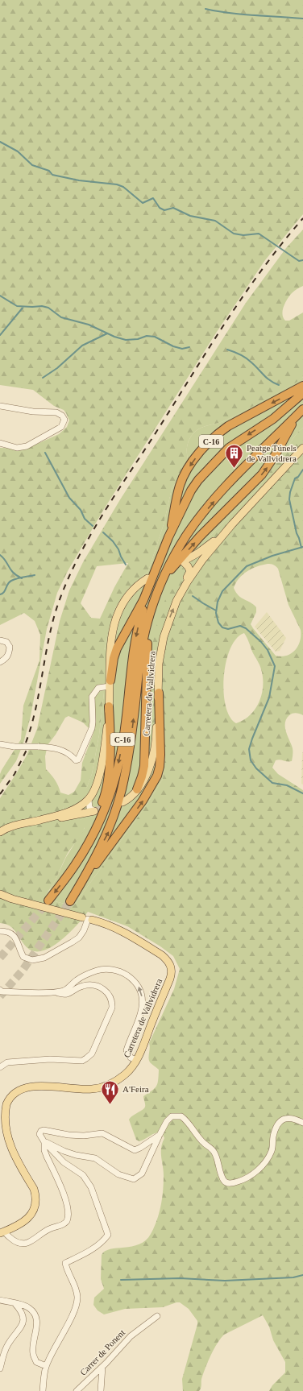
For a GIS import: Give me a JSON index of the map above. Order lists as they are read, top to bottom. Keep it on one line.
{"streets":{"highway":["C-16"],"main road":["Carretera de Vallvidrera"],"street":["Carrer de Ponent"]},"places":{"building":["Peatge Túnels de Vallvidrera"],"restaurant":["A'Feira"]}}
